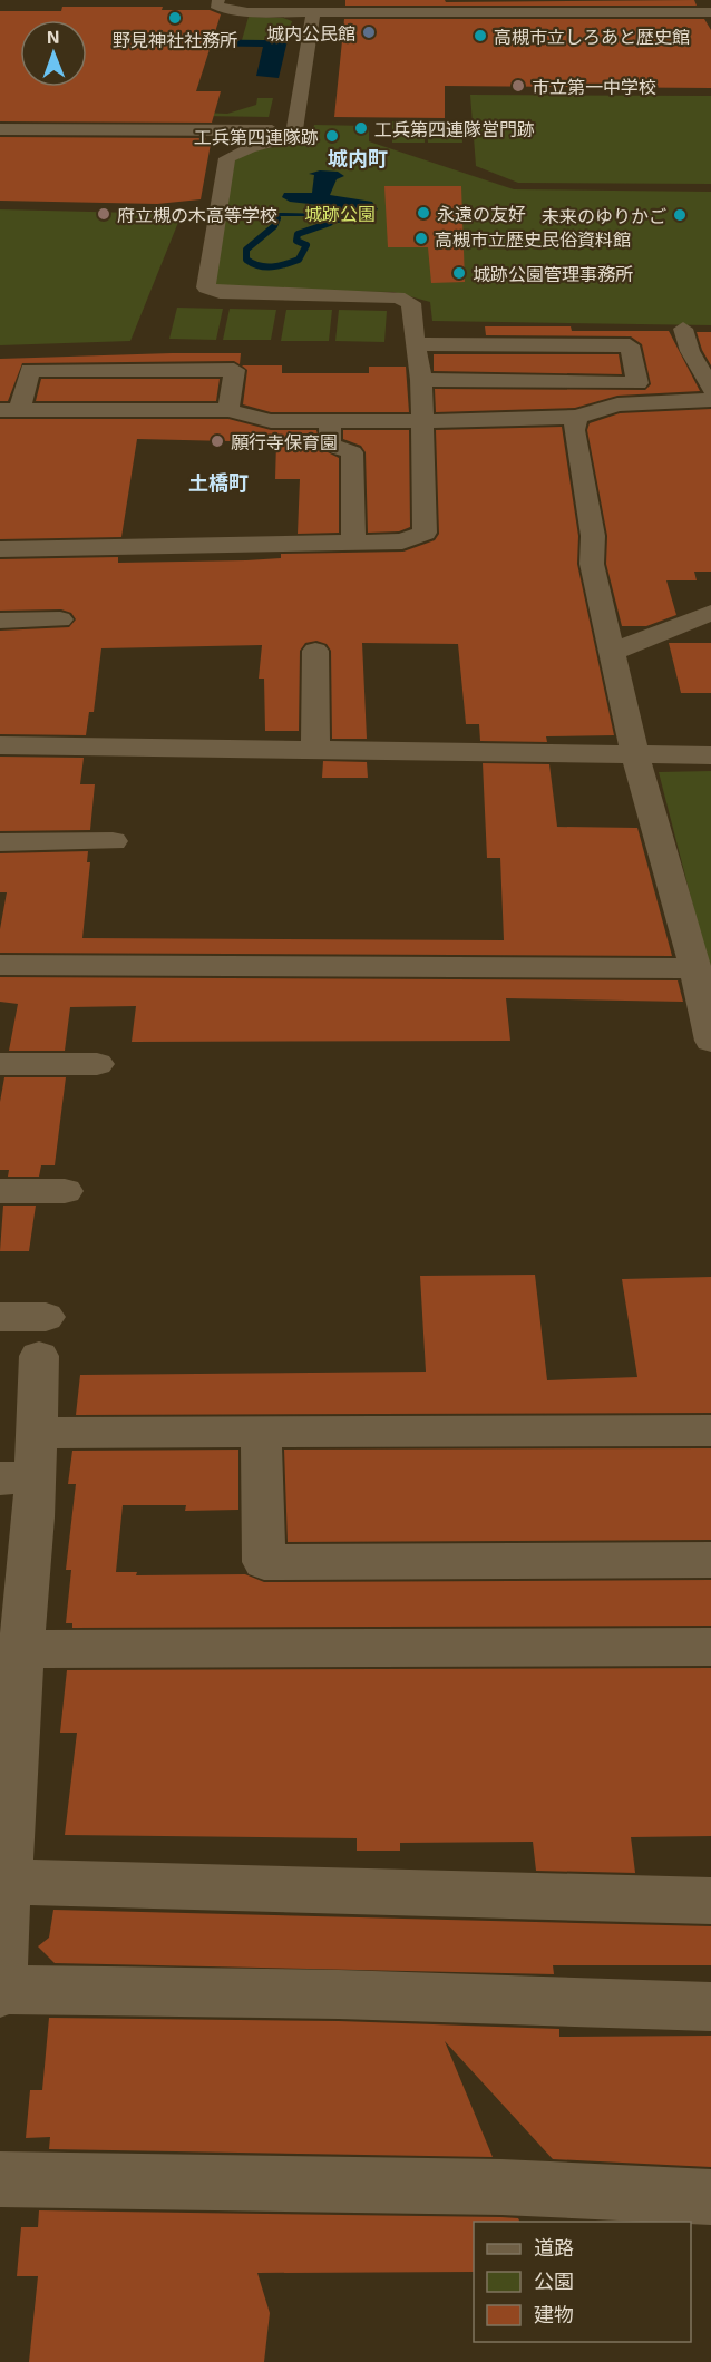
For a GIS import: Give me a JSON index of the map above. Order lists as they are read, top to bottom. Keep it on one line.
{"districts":["城内町","土橋町"],"parks":["城跡公園"],"places":["野見神社社務所","城内公民館","高槻市立しろあと歴史館","市立第一中学校","工兵第四連隊営門跡","工兵第四連隊跡","永遠の友好","府立槻の木高等学校","未来のゆりかご","高槻市立歴史民俗資料館","城跡公園管理事務所","願行寺保育園"],"legend":["道路","公園","建物"],"north":"top"}
